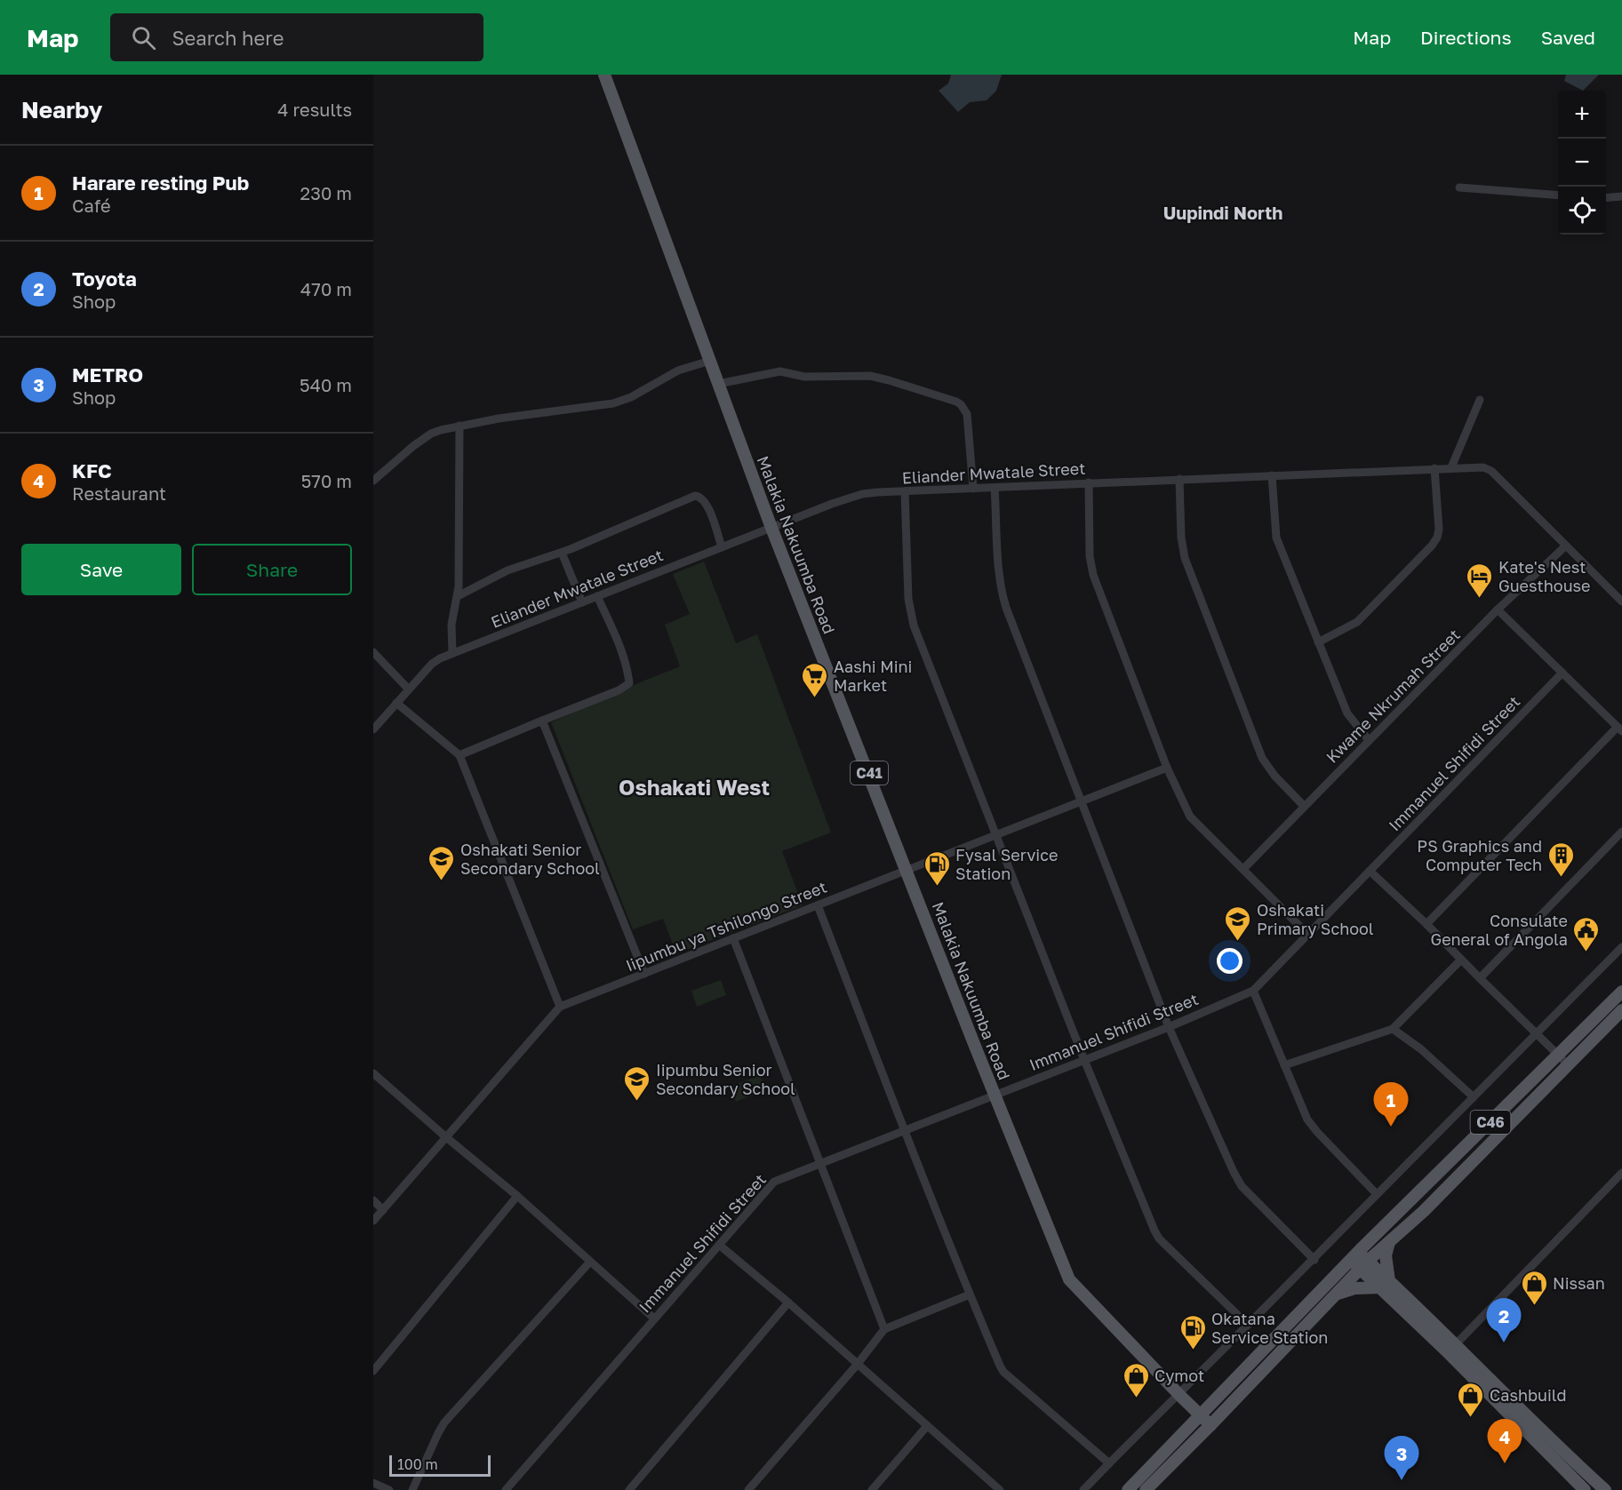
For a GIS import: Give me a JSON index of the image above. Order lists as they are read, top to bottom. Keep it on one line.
{"streets":{"main road":["Malakia Nakuumba Road","C41","C46"],"street":["Eliander Mwatale Street","Kwame Nkrumah Street","Immanuel Shifidi Street","Iipumbu ya Tshilongo Street"]},"crossings":[["Eliander Mwatale Street","Malakia Nakuumba Road"],["Eliander Mwatale Street","Kwame Nkrumah Street"],["Malakia Nakuumba Road","Immanuel Shifidi Street"],["Malakia Nakuumba Road","Iipumbu ya Tshilongo Street"],["Malakia Nakuumba Road","C46"]],"districts":["Uupindi North","Oshakati West"],"places":{"hotel":["Kate's Nest Guesthouse"],"supermarket":["Aashi Mini Market"],"building":["PS Graphics and Computer Tech"],"school or university":["Oshakati Senior Secondary School","Oshakati Primary School","Iipumbu Senior Secondary School"],"fuel station":["Fysal Service Station","Okatana Service Station"],"public building":["Consulate General of Angola"],"shop":["Nissan","Cymot","Cashbuild"]},"scale_bar":"100 m","page":{"header":"Map","search":"Search here","nav":["Map","Directions","Saved"],"heading":["Nearby","4 results"],"map_buttons":["+","−"],"list":[{"mark":"1","name":"Harare resting Pub","note":"Café","value":"230 m"},{"mark":"2","name":"Toyota","note":"Shop","value":"470 m"},{"mark":"3","name":"METRO","note":"Shop","value":"540 m"},{"mark":"4","name":"KFC","note":"Restaurant","value":"570 m"}],"buttons":["Save","Share"],"pins":["1","2","4","3"],"scale":"100 m"}}
